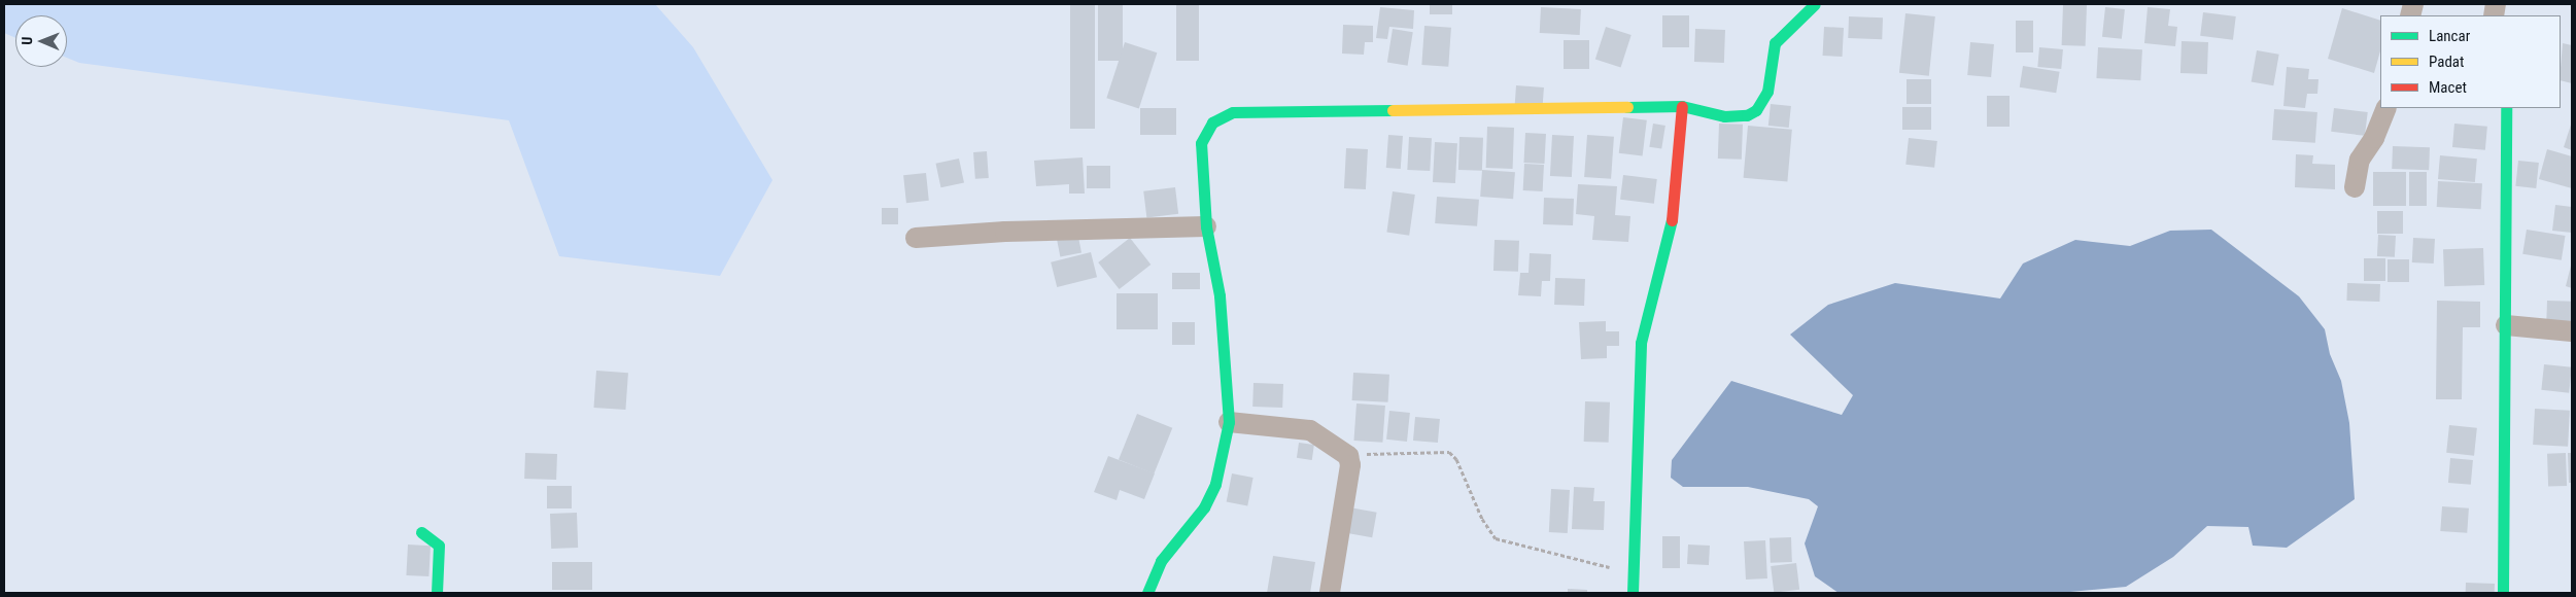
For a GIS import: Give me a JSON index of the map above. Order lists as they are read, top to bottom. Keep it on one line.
{"legend":["Lancar","Padat","Macet"],"north":"left"}
